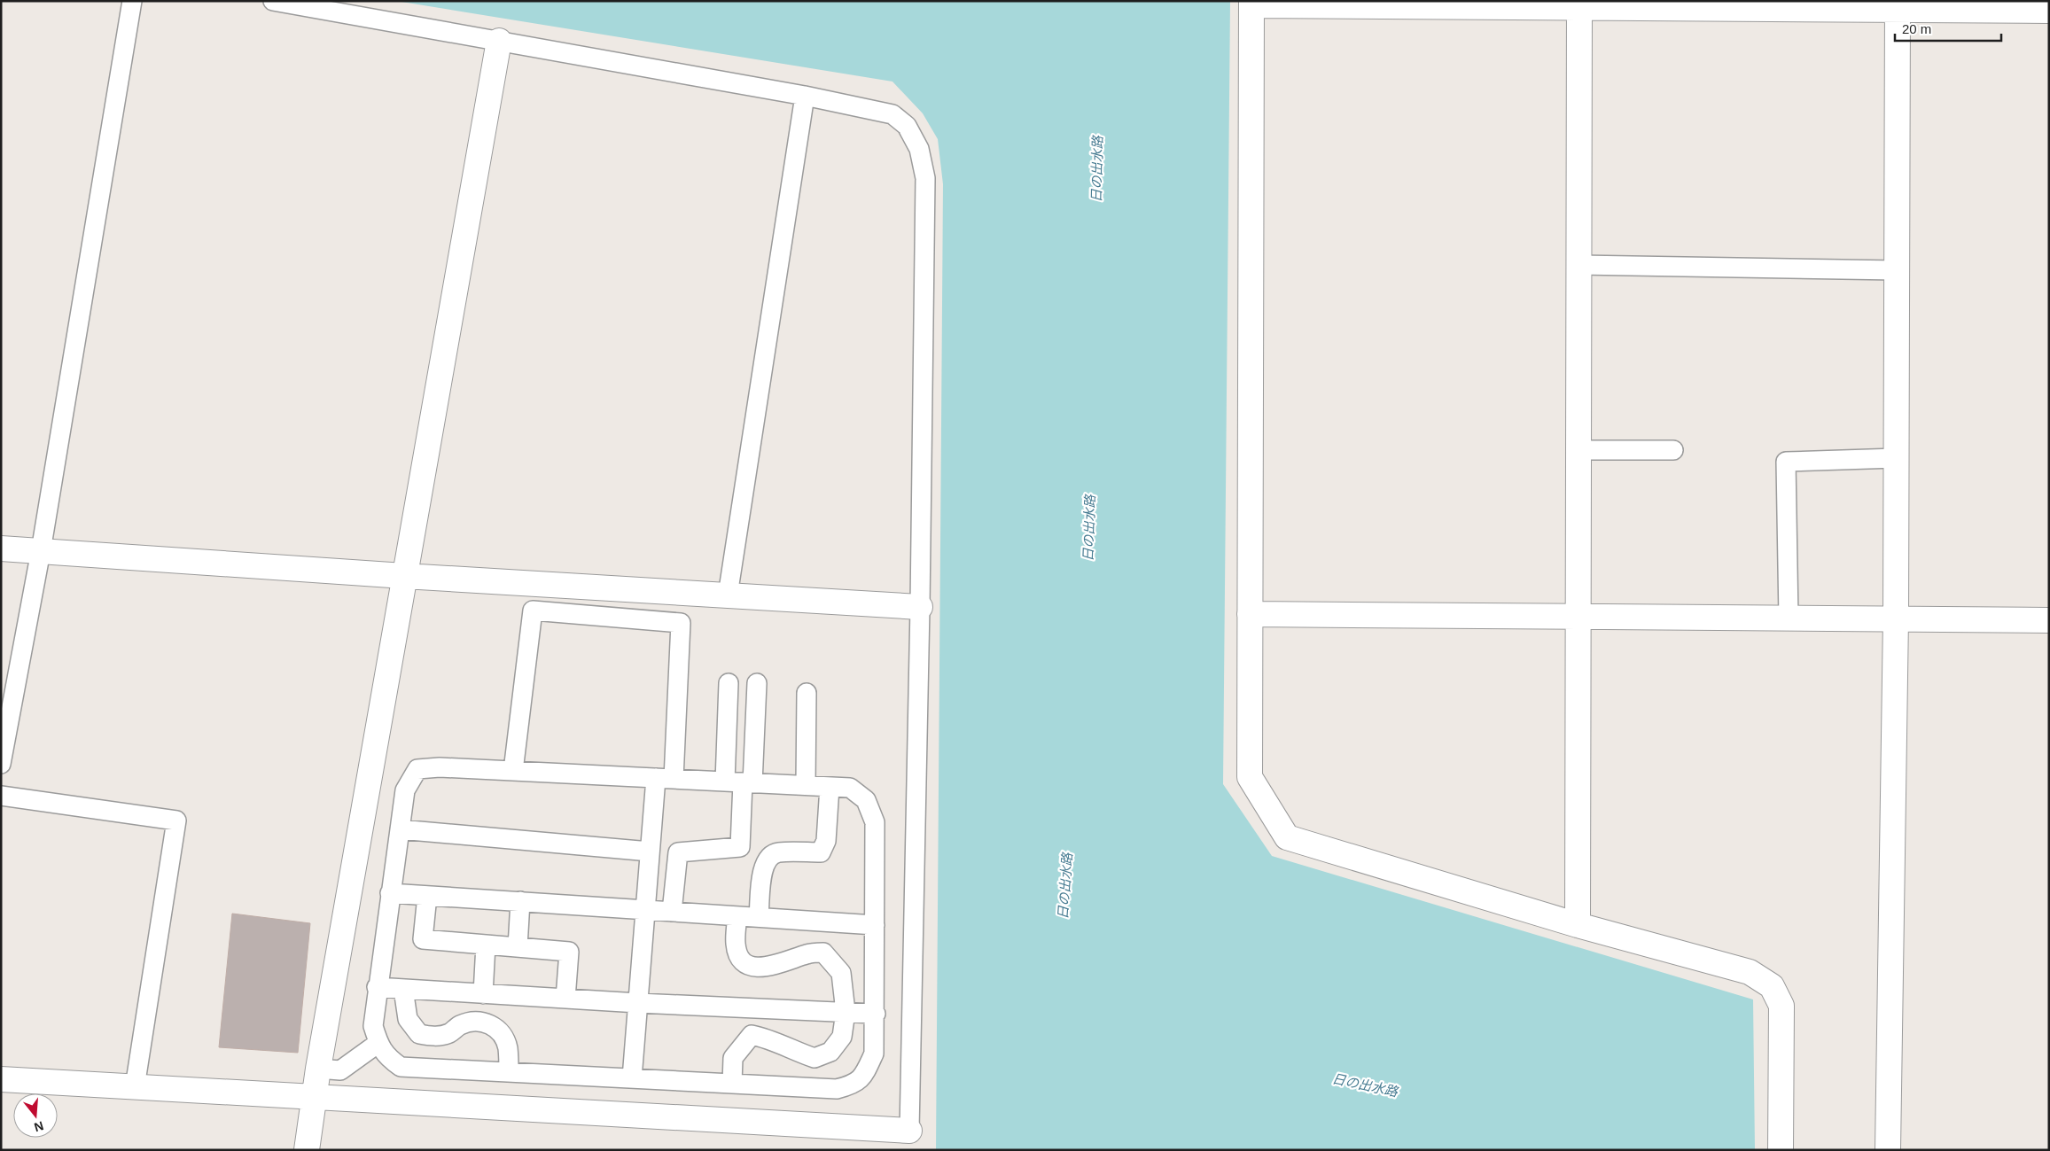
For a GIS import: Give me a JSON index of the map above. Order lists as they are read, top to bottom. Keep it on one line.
{"water":["日の出水路"],"scale_bar":"20 m","north":"bottom"}
